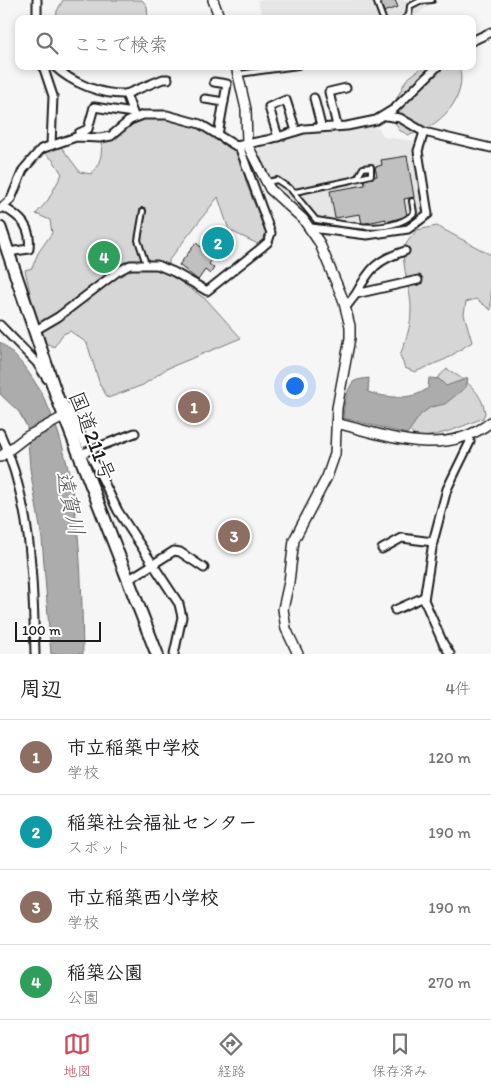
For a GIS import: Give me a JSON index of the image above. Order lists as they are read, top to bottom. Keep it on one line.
{"streets":{"highway":["国道211号"]},"water":["遠賀川"],"scale_bar":"100 m","page":{"search":"ここで検索","pins":["2","4","1","3"],"scale":"100 m","heading":["周辺","4件"],"list":[{"mark":"1","name":"市立稲築中学校","note":"学校","value":"120 m"},{"mark":"2","name":"稲築社会福祉センター","note":"スポット","value":"190 m"},{"mark":"3","name":"市立稲築西小学校","note":"学校","value":"190 m"},{"mark":"4","name":"稲築公園","note":"公園","value":"270 m"}],"nav":["地図","経路","保存済み"]}}
